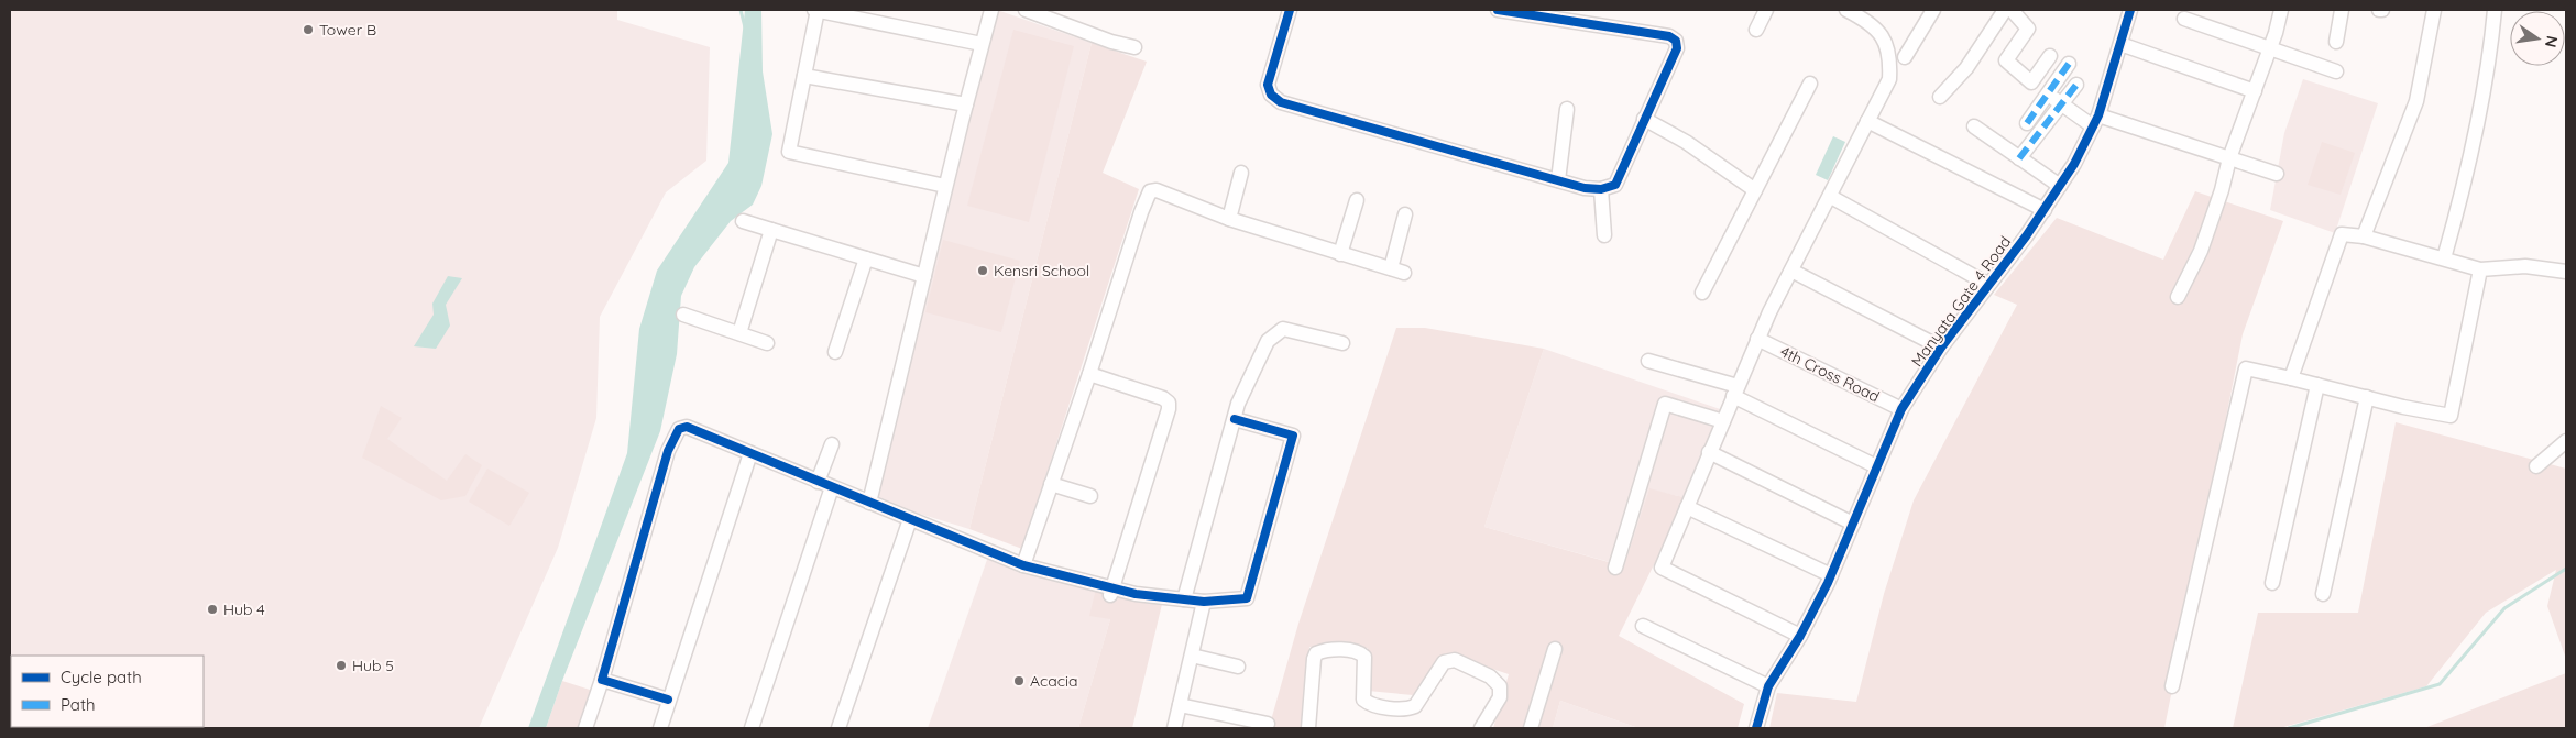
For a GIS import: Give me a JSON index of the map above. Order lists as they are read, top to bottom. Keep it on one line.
{"streets":{"street":["Manyata Gate 4 Road","4th Cross Road"]},"crossings":[["Manyata Gate 4 Road","4th Cross Road"]],"places":["Tower B","Kensri School","Hub 4","Hub 5","Acacia"],"legend":["Cycle path","Path"],"north":"right"}
